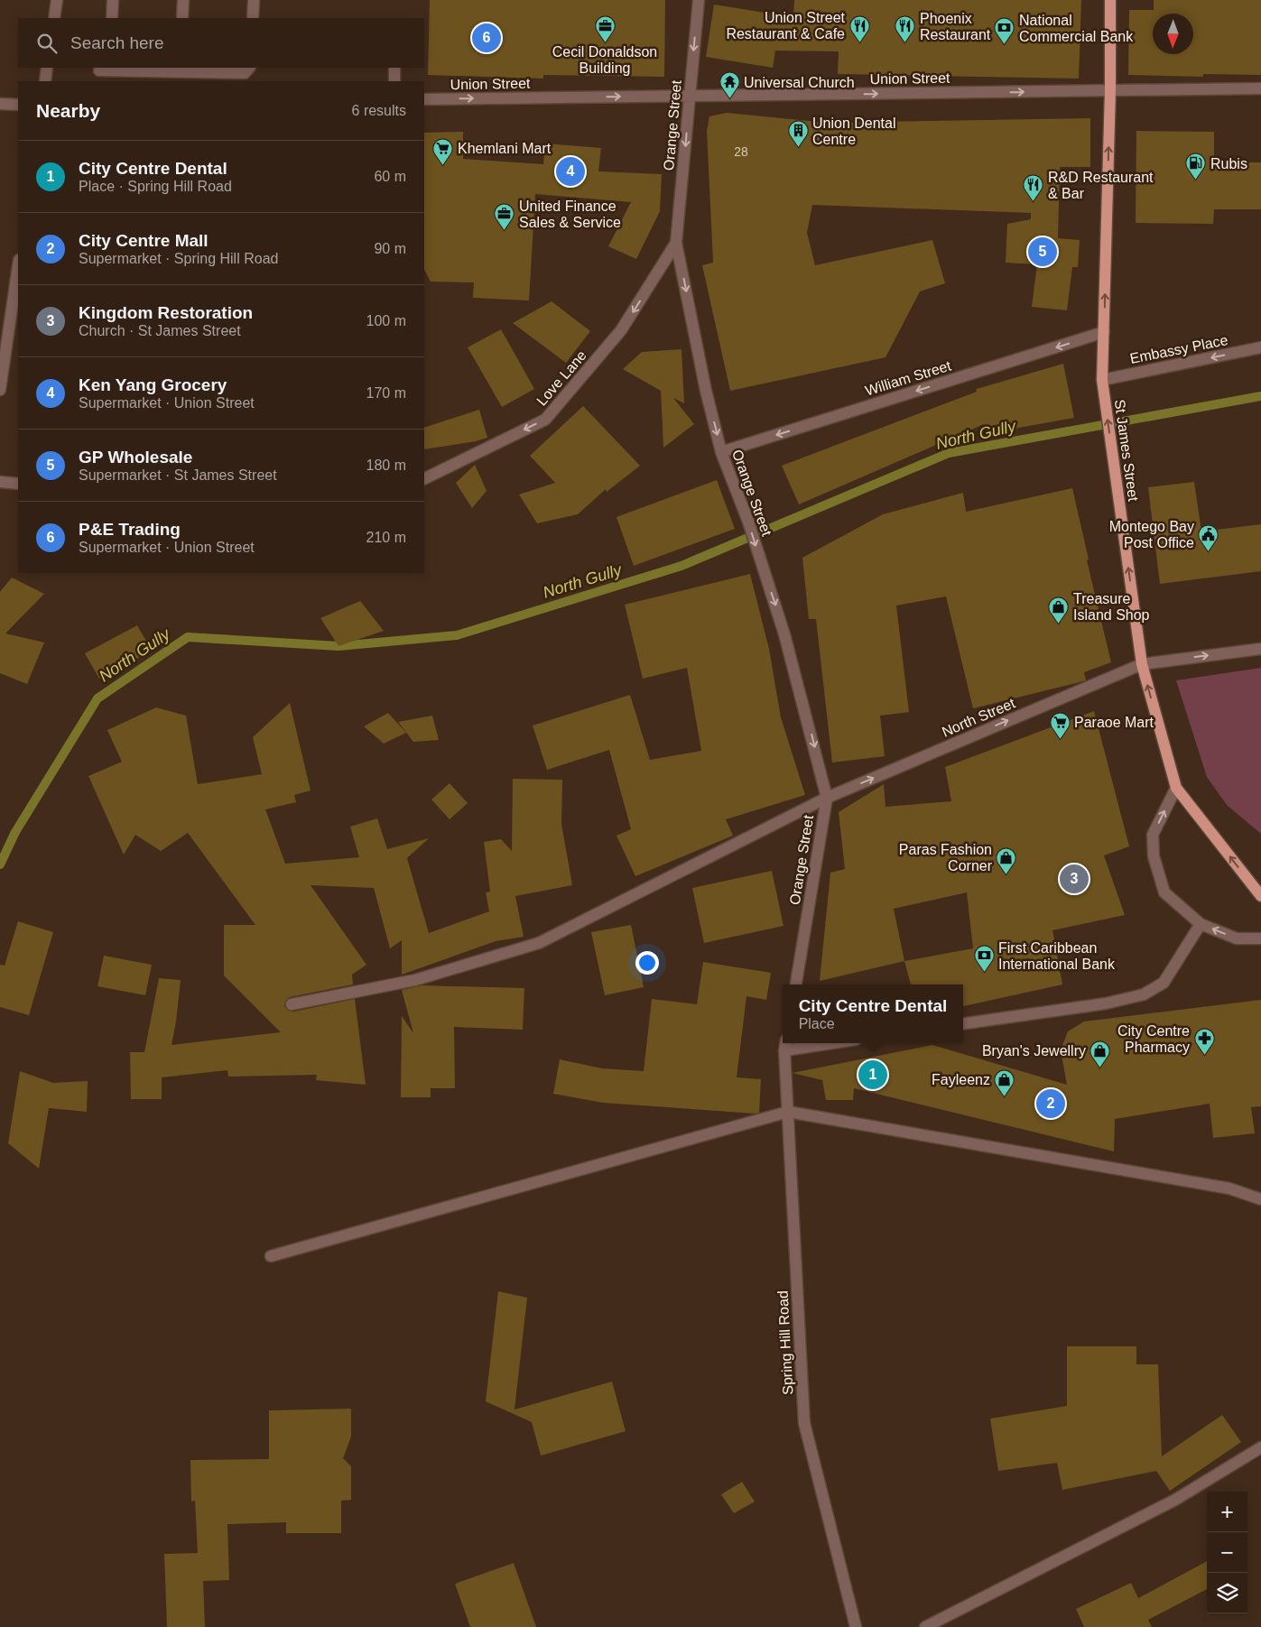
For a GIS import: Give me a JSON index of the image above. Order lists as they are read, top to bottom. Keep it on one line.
{"streets":{"main road":["St James Street"],"street":["Union Street","Orange Street","Embassy Place","Love Lane","William Street","North Street","Spring Hill Road"]},"crossings":[["Union Street","Orange Street"],["Union Street","St James Street"],["Orange Street","Love Lane"],["Orange Street","William Street"],["Orange Street","North Street"],["Embassy Place","St James Street"],["William Street","St James Street"],["St James Street","North Street"]],"one_way":["Union Street","Orange Street","Embassy Place","Love Lane","William Street","St James Street","North Street"],"water":["North Gully"],"places":{"office":["Cecil Donaldson Building","United Finance Sales & Service"],"restaurant":["Union Street Restaurant & Cafe","Phoenix Restaurant","R&D Restaurant & Bar"],"bank":["National Commercial Bank","First Caribbean International Bank"],"temple":["Universal Church"],"building":["Union Dental Centre"],"supermarket":["Khemlani Mart","Paraoe Mart"],"fuel station":["Rubis"],"public building":["Montego Bay Post Office"],"shop":["Treasure Island Shop","Paras Fashion Corner","Bryan's Jewellry","Fayleenz"],"pharmacy":["City Centre Pharmacy"]},"house_numbers":["28"],"north":"bottom","page":{"search":"Search here","pins":["6","4","5","3","1","2"],"heading":["Nearby","6 results"],"list":[{"mark":"1","name":"City Centre Dental","note":"Place · Spring Hill Road","value":"60 m"},{"mark":"2","name":"City Centre Mall","note":"Supermarket · Spring Hill Road","value":"90 m"},{"mark":"3","name":"Kingdom Restoration","note":"Church · St James Street","value":"100 m"},{"mark":"4","name":"Ken Yang Grocery","note":"Supermarket · Union Street","value":"170 m"},{"mark":"5","name":"GP Wholesale","note":"Supermarket · St James Street","value":"180 m"},{"mark":"6","name":"P&E Trading","note":"Supermarket · Union Street","value":"210 m"}],"popup":["City Centre Dental","Place"],"map_buttons":["+","−"]}}
